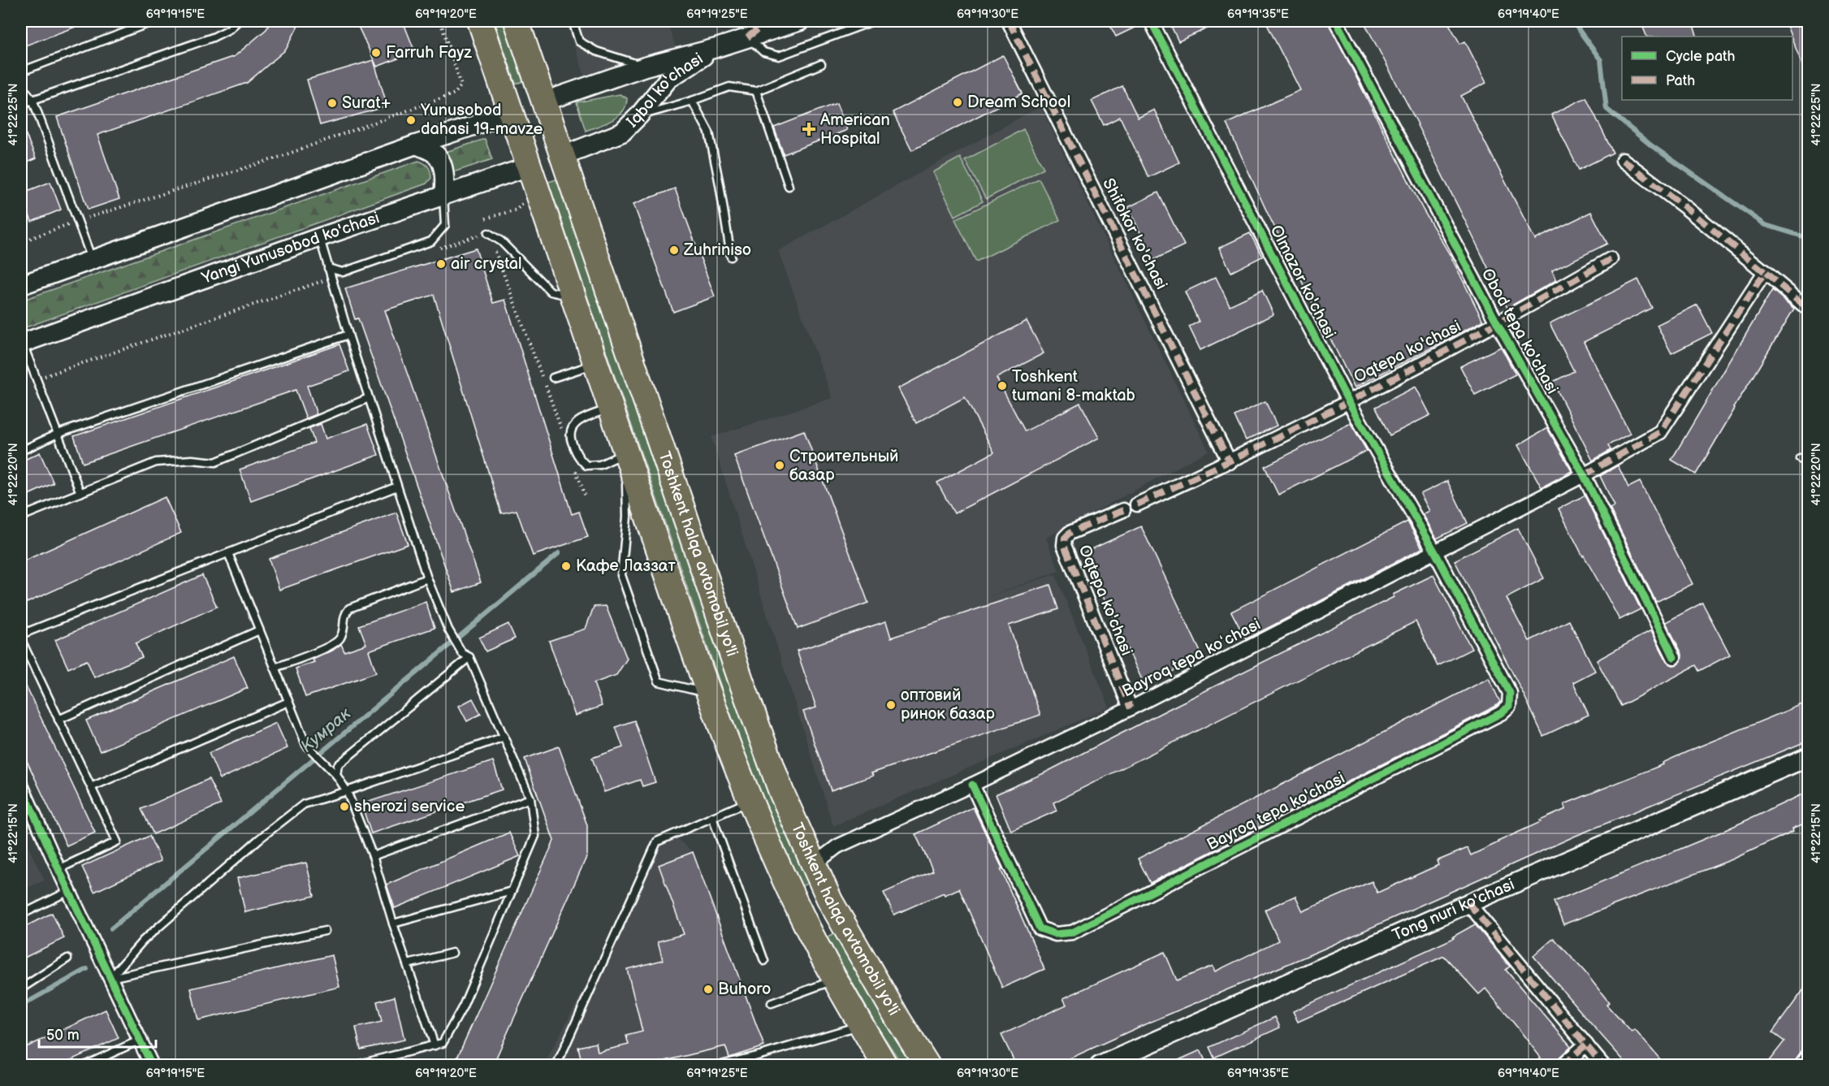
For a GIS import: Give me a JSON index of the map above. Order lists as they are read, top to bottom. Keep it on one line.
{"streets":{"highway":["Yangi Yunusobod ko'chasi","Toshkent halqa avtomobil yo'li"],"street":["Iqbol ko'chasi","Shifokor ko'chasi","Olmazor ko'chasi","Obod tepa ko'chasi","Oqtepa ko'chasi","Bayroq tepa koʻchasi","Bayroq tepa ko'chasi","Tong nuri ko'chasi"]},"crossings":[["Iqbol ko'chasi","Yangi Yunusobod ko'chasi"],["Iqbol ko'chasi","Toshkent halqa avtomobil yo'li"],["Shifokor ko'chasi","Oqtepa ko'chasi"],["Yangi Yunusobod ko'chasi","Toshkent halqa avtomobil yo'li"],["Olmazor ko'chasi","Oqtepa ko'chasi"],["Olmazor ko'chasi","Bayroq tepa koʻchasi"],["Olmazor ko'chasi","Bayroq tepa ko'chasi"],["Obod tepa ko'chasi","Oqtepa ko'chasi"],["Obod tepa ko'chasi","Bayroq tepa koʻchasi"],["Oqtepa ko'chasi","Bayroq tepa koʻchasi"],["Toshkent halqa avtomobil yo'li","Bayroq tepa koʻchasi"],["Bayroq tepa koʻchasi","Bayroq tepa ko'chasi"]],"water":["Кумрак"],"places":{"other":["Farruh Fayz","Dream School","Surat+","Yunusobod dahasi 19-mavze","Zuhriniso","air crystal","Toshkent tumani 8-maktab","Строительный базар","Кафе Лаззат","оптовий ринок базар","sherozi service","Buhoro"],"health":["American Hospital"]},"legend":["Cycle path","Path"],"scale_bar":"50 m","coordinates":["69°19'15\"E","69°19'20\"E","69°19'25\"E","69°19'30\"E","69°19'35\"E","69°19'40\"E","41°22'25\"N","41°22'20\"N","41°22'15\"N"]}
